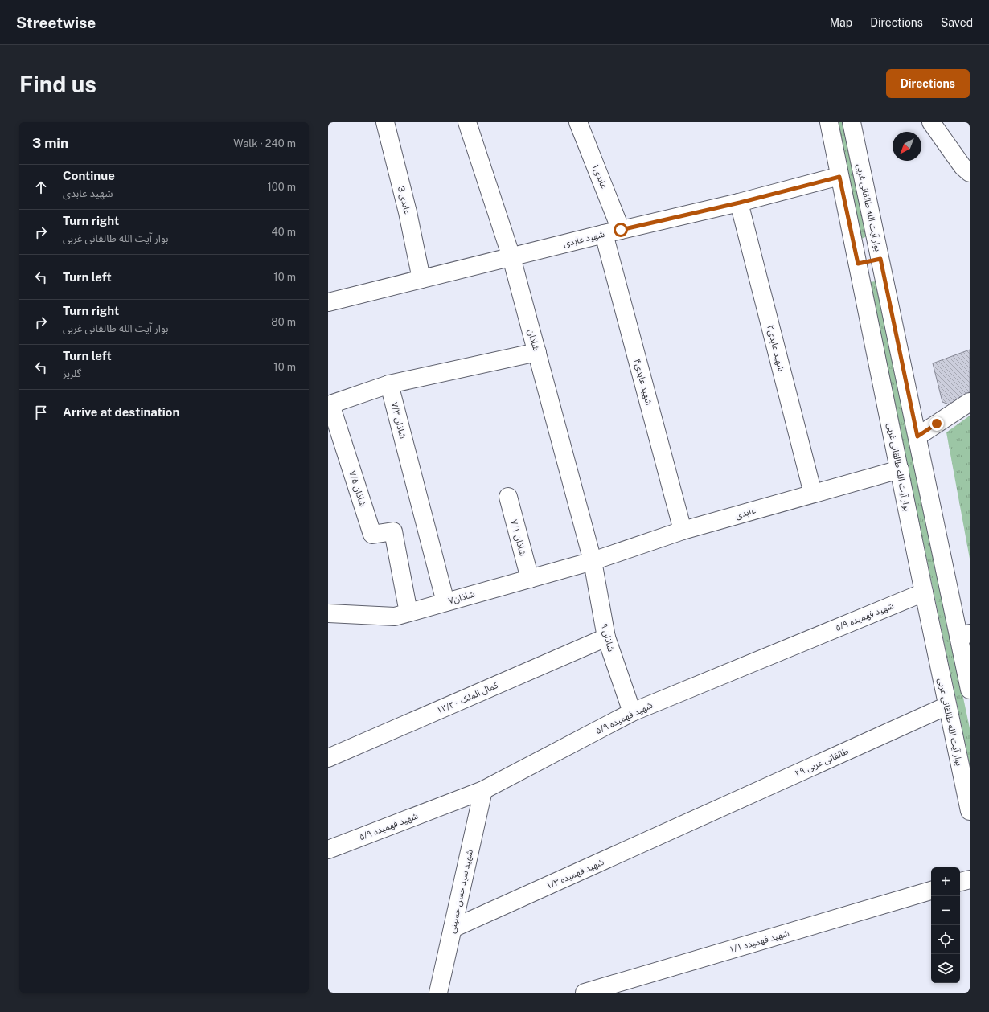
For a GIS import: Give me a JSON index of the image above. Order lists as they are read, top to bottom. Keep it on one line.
{"streets":{"street":["عابدی۱","عابدی 3","بوار آیت الله طالقانی غربی","شهید عابدی","شاذان","شهید عابدی۲","شهید عابدی۴","شاذان ۷/۳","شاذان ۷/۵","عابدی","شاذان ۷/۱","شاذان۷","شهید فهمیده ۵/۹","شاذان ۹","کمال الملک ۱۲/۲۰","طالقانی غربی ۲۹","شهید فهمیده ۱/۳","شهید سید حسن حسینی","شهید فهمیده ۱/۱"]},"crossings":[["عابدی۱","شهید عابدی"],["عابدی 3","شهید عابدی"],["بوار آیت الله طالقانی غربی","شهید عابدی"],["بوار آیت الله طالقانی غربی","عابدی"],["بوار آیت الله طالقانی غربی","شهید فهمیده ۵/۹"],["بوار آیت الله طالقانی غربی","طالقانی غربی ۲۹"],["شهید عابدی","شاذان"],["شهید عابدی","شهید عابدی۲"],["شهید عابدی","شهید عابدی۴"],["شاذان","عابدی"],["شاذان","شاذان۷"],["شاذان","شاذان ۹"],["شهید عابدی۲","عابدی"],["شهید عابدی۴","عابدی"],["شاذان ۷/۳","شاذان ۷/۵"],["شاذان ۷/۳","شاذان۷"],["شاذان ۷/۵","شاذان۷"],["عابدی","شاذان۷"],["عابدی","شاذان ۹"],["شاذان ۷/۱","شاذان۷"],["شاذان۷","شاذان ۹"],["شهید فهمیده ۵/۹","شاذان ۹"],["شهید فهمیده ۵/۹","شهید سید حسن حسینی"],["شاذان ۹","کمال الملک ۱۲/۲۰"],["طالقانی غربی ۲۹","شهید فهمیده ۱/۳"],["شهید فهمیده ۱/۳","شهید سید حسن حسینی"]],"north":"bottom left","page":{"header":"Streetwise","nav":["Map","Directions","Saved"],"buttons":"Directions","title":"Find us","heading":["3 min","Walk · 240 m"],"list":[["Continue","شهید عابدی","100 m"],["Turn right","بوار آیت الله طالقانی غربی","40 m"],["Turn left","10 m"],["Turn right","بوار آیت الله طالقانی غربی","80 m"],["Turn left","گلریز","10 m"],"Arrive at destination"],"map_buttons":["+","−"]}}
